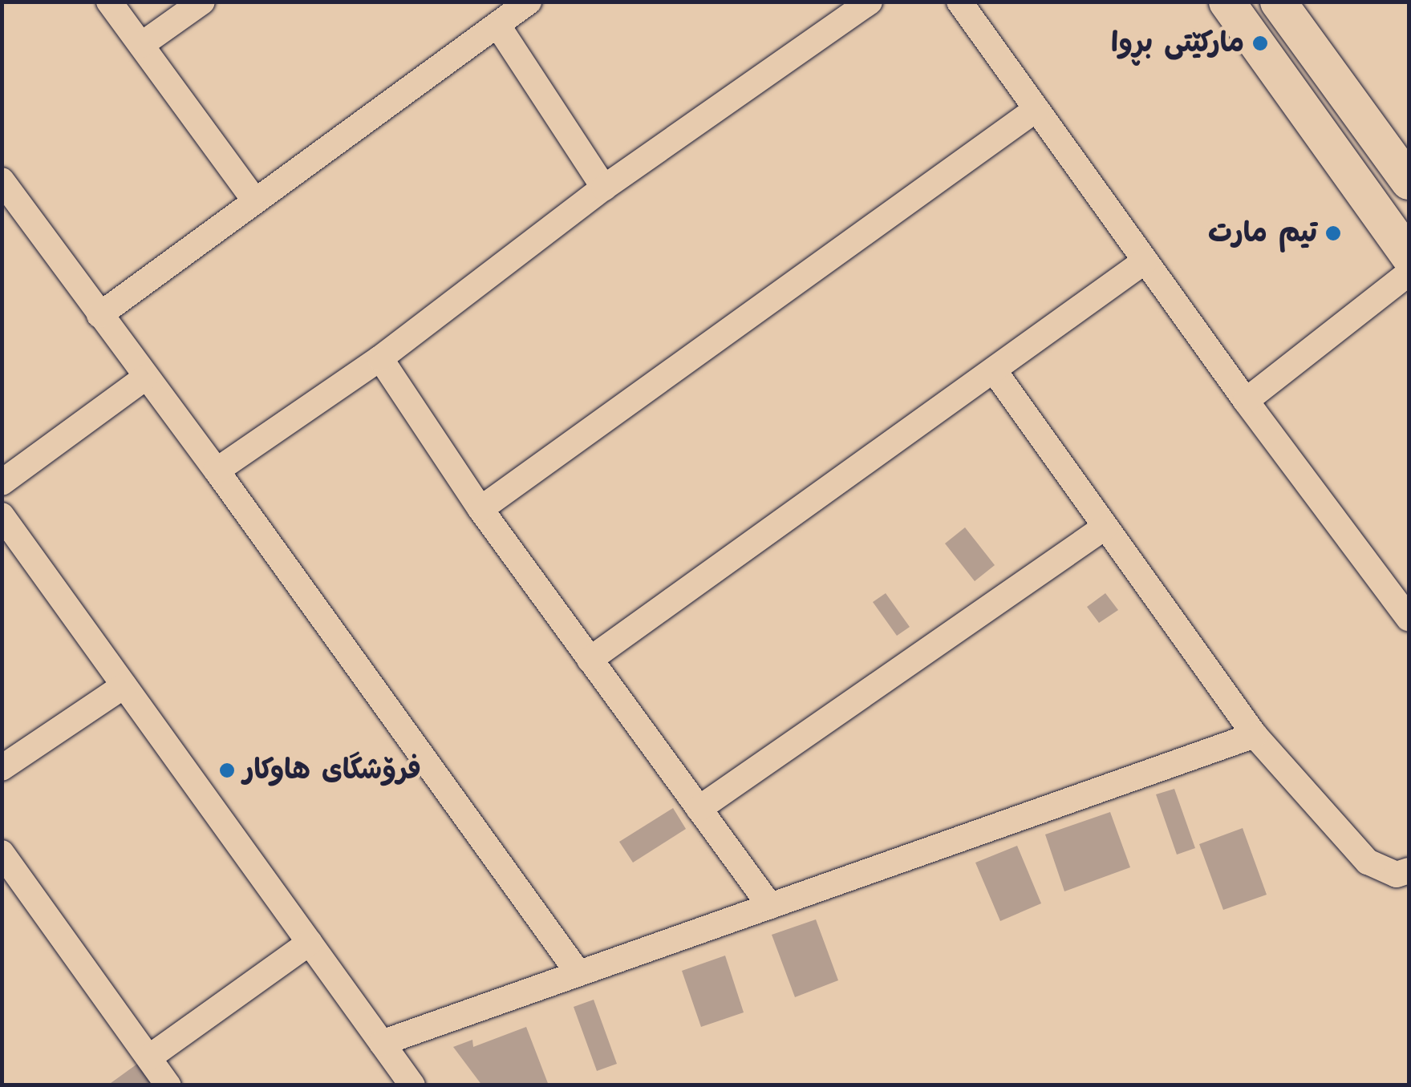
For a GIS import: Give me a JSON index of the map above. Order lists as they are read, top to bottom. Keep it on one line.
{"places":["مارکێتی بڕوا","تیم مارت","فرۆشگای ھاوکار"]}
